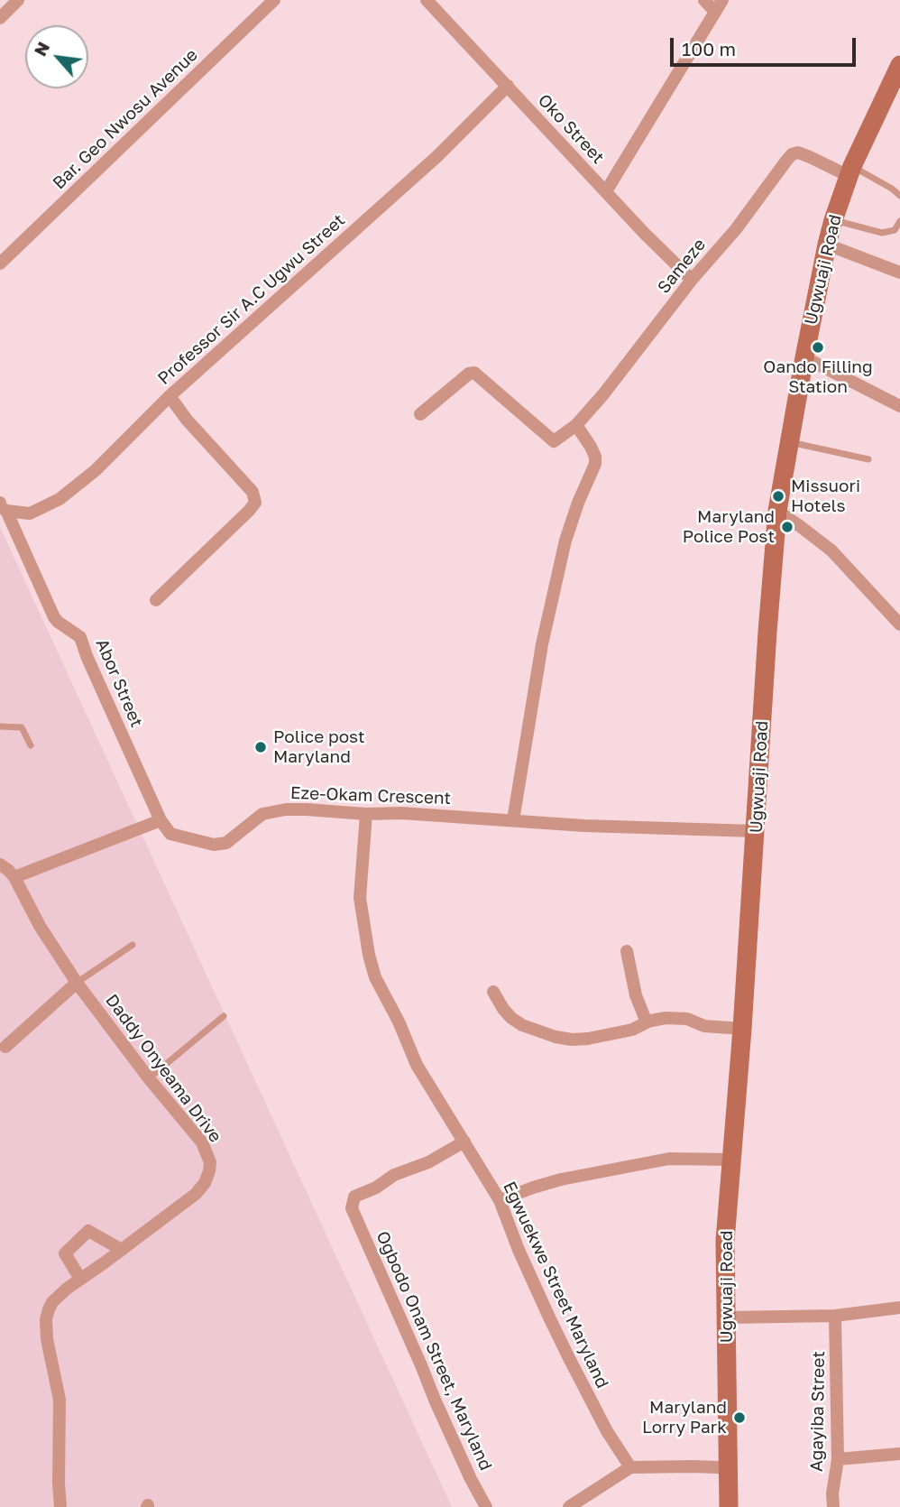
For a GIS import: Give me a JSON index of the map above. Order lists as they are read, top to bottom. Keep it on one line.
{"streets":{"main road":["Ugwuaji Road"],"street":["Bar. Geo Nwosu Avenue","Oko Street","Sameze","Professor Sir A.C Ugwu Street","Abor Street","Eze-Okam Crescent","Daddy Onyeama Drive","Egwuekwe Street Maryland","Ogbodo Onam Street, Maryland","Agayiba Street"]},"crossings":[["Oko Street","Sameze"],["Oko Street","Professor Sir A.C Ugwu Street"],["Sameze","Ugwuaji Road"],["Ugwuaji Road","Eze-Okam Crescent"],["Professor Sir A.C Ugwu Street","Abor Street"],["Abor Street","Eze-Okam Crescent"],["Eze-Okam Crescent","Egwuekwe Street Maryland"],["Egwuekwe Street Maryland","Ogbodo Onam Street, Maryland"]],"places":["Oando Filling Station","Missuori Hotels","Maryland Police Post","Police post Maryland","Maryland Lorry Park"],"scale_bar":"100 m","north":"top left"}
